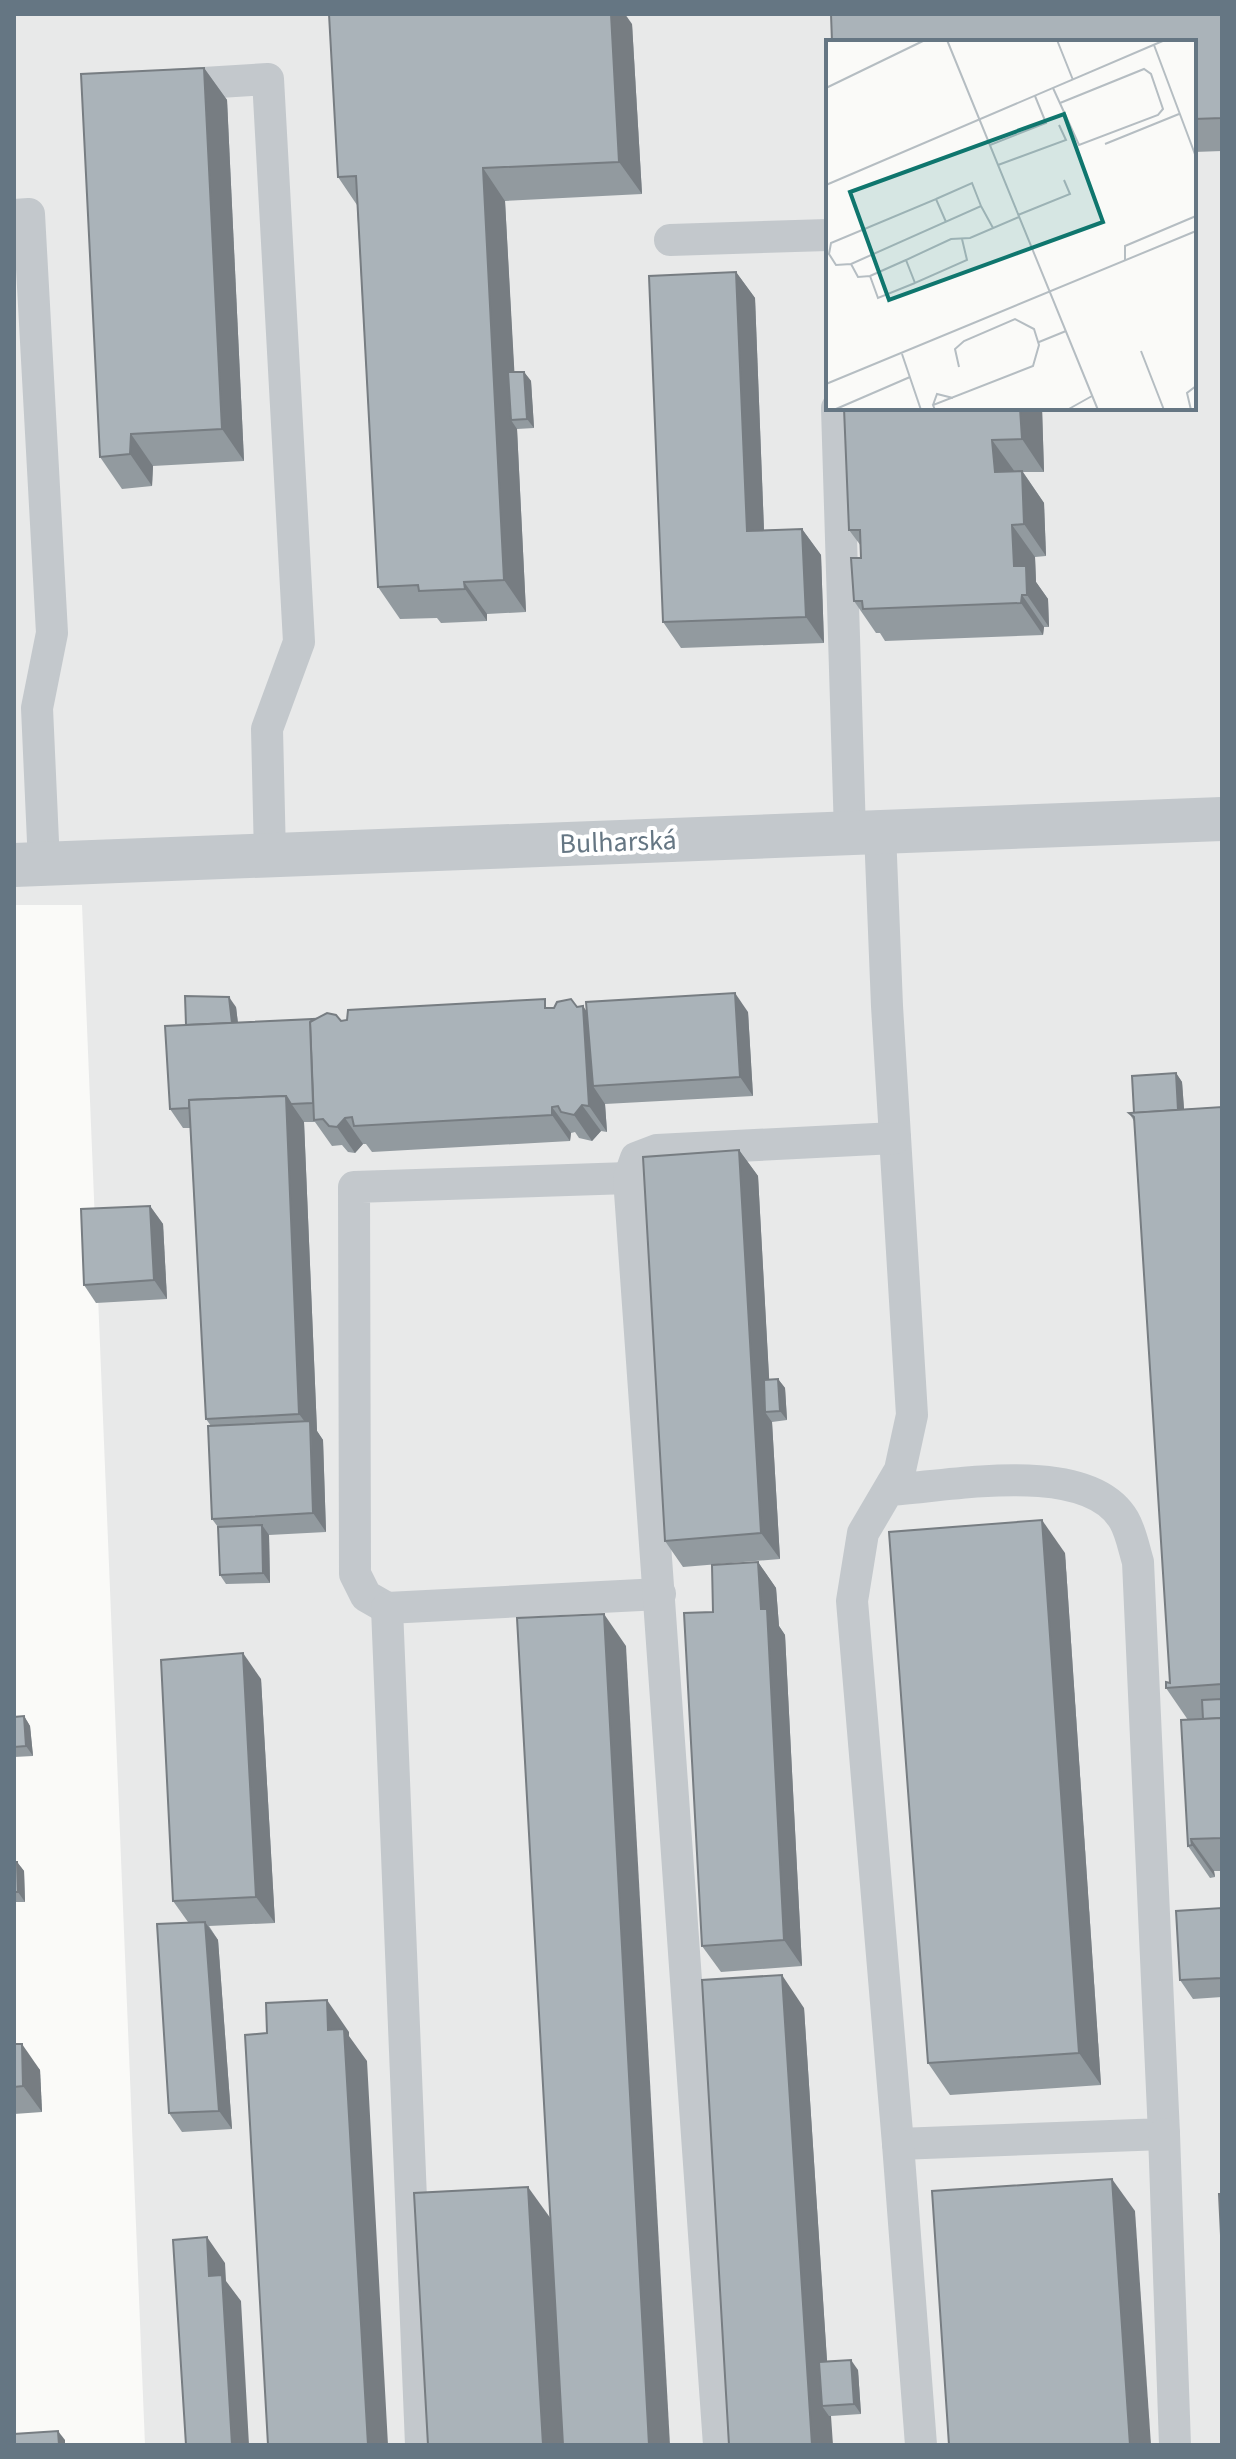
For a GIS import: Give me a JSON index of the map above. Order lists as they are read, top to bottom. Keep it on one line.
{"streets":{"street":["Bulharská"]}}
